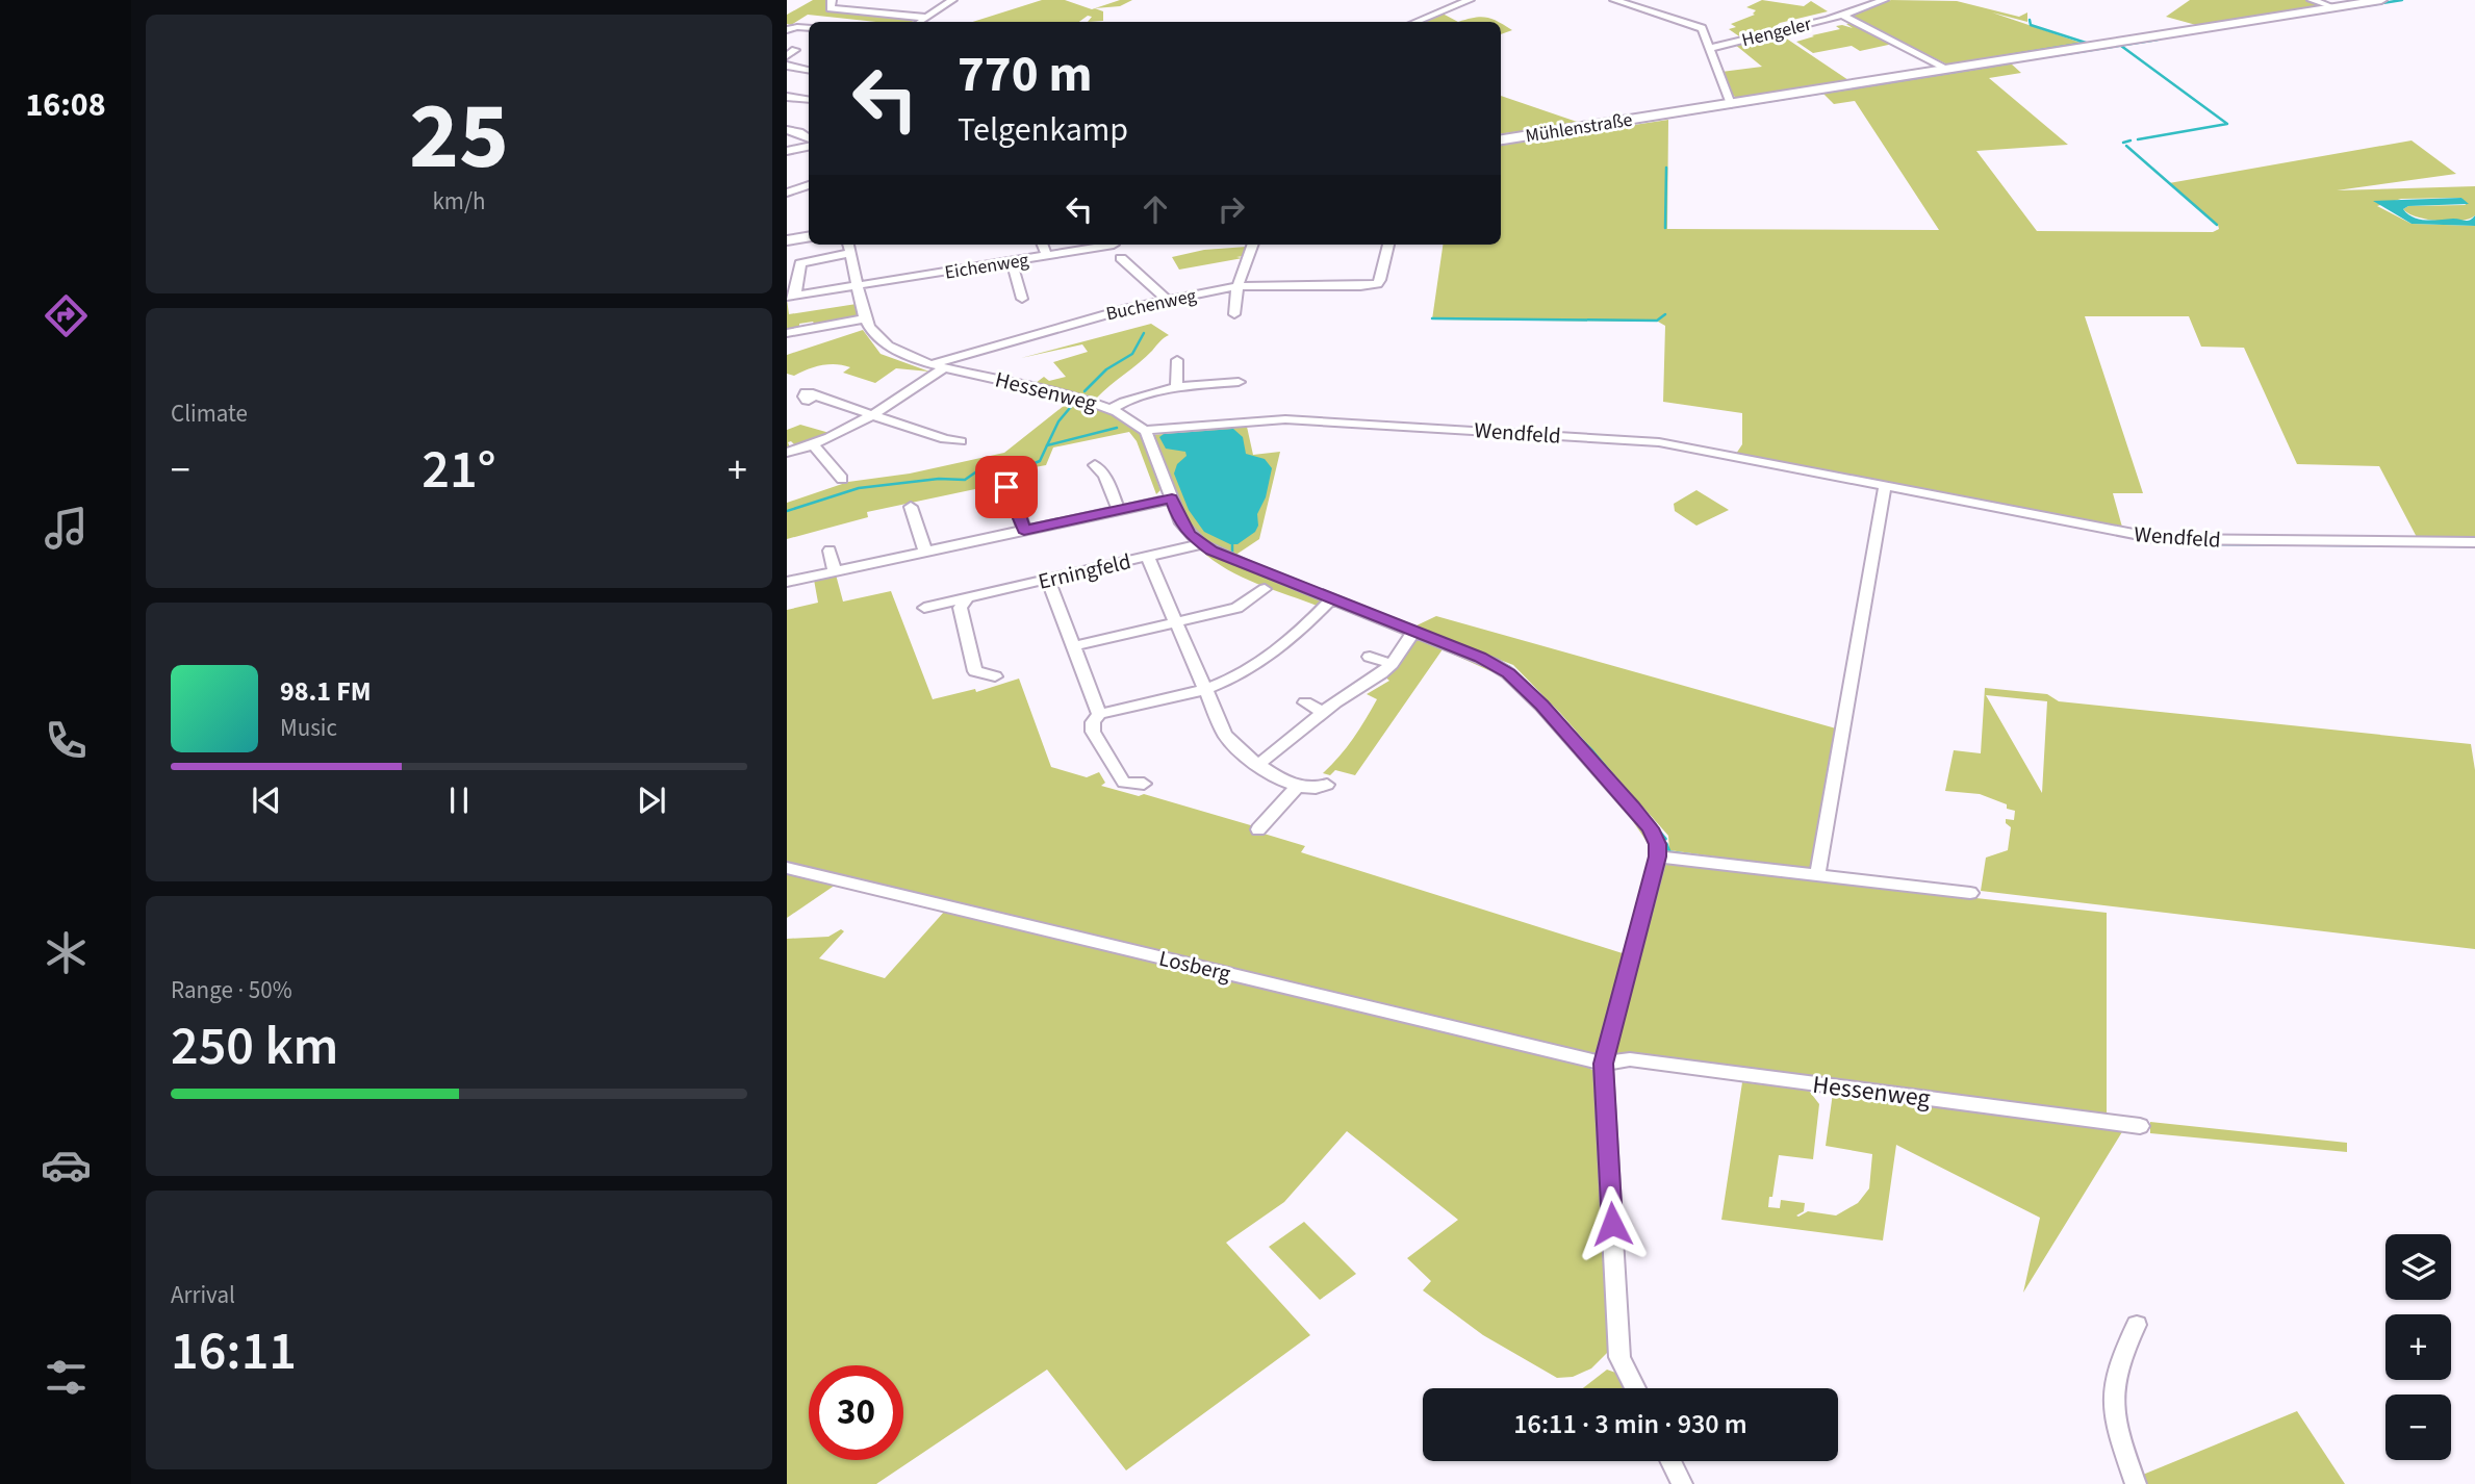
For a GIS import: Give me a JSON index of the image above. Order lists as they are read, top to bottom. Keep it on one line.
{"streets":{"main road":["Mühlenstraße"],"street":["Hengeler","Eichenweg","Buchenweg","Hessenweg","Wendfeld","Erningfeld","Losberg"]},"crossings":[["Eichenweg","Hessenweg"],["Buchenweg","Hessenweg"],["Hessenweg","Wendfeld"],["Hessenweg","Losberg"]],"page":{"tabs":"16:08","tile":[["25","km/h"],"Climate",["Range · 50%","250 km"],["Arrival","16:11"]],"turn":["770 m","Telgenkamp"],"heat":["−","21°","+"],"song":["98.1 FM","Music"],"map_buttons":["+","−"],"limit":"30","trip":"16:11 · 3 min · 930 m"}}
